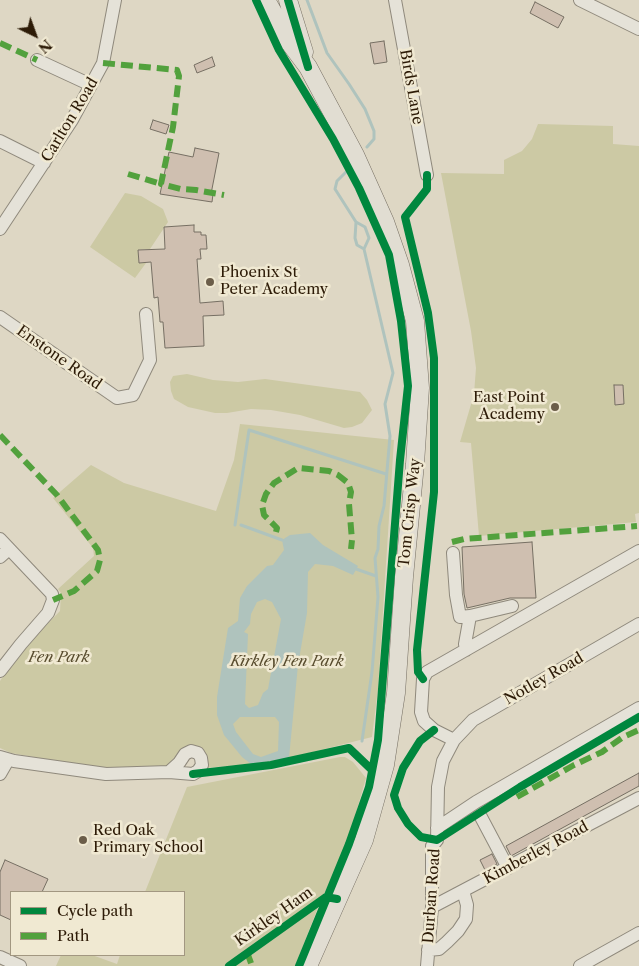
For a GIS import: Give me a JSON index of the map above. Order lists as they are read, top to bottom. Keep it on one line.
{"streets":{"highway":["Tom Crisp Way"],"street":["Birds Lane","Carlton Road","Enstone Road","Notley Road","Kimberley Road","Durban Road"],"cycle path":["Kirkley Ham"]},"crossings":[["Notley Road","Durban Road"],["Kimberley Road","Durban Road"]],"parks":["Fen Park","Kirkley Fen Park"],"places":["Phoenix St Peter Academy","East Point Academy","Red Oak Primary School"],"legend":["Cycle path","Path"],"north":"bottom right"}
